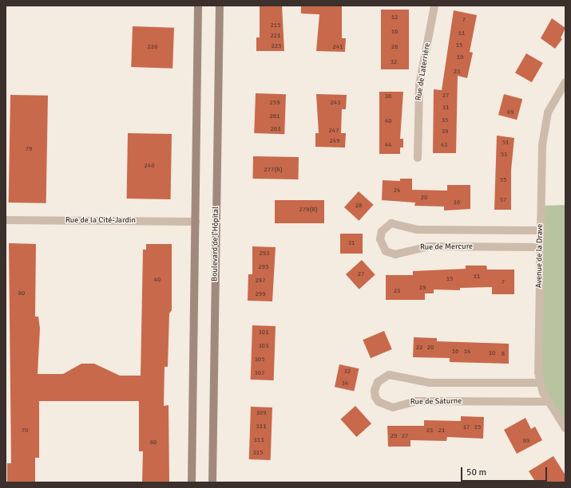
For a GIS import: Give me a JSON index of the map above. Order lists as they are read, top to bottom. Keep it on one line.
{"streets":{"main road":["Boulevard de l'Hôpital"],"street":["Rue de Laterrière","Rue de la Cité-Jardin","Rue de Mercure","Avenue de la Drave","Rue de Saturne"]},"crossings":[["Rue de Mercure","Avenue de la Drave"],["Avenue de la Drave","Rue de Saturne"]],"house_numbers":["12","7","215","16","11","221","15","225","220","241","28","19","32","23","27","36","259","243","31","49","261","35","40","263","247","39","249","51","44","43","79","53","240","277(B)","55","24","20","57","16","28","279(B)","31","293","295","27","11","15","40","297","7","19","23","80","299","301","303","22","20","16","14","10","8","305","32","307","34","309","311","17","15","70","23","21","29","27","313","89","60","315"],"scale_bar":"50 m"}
